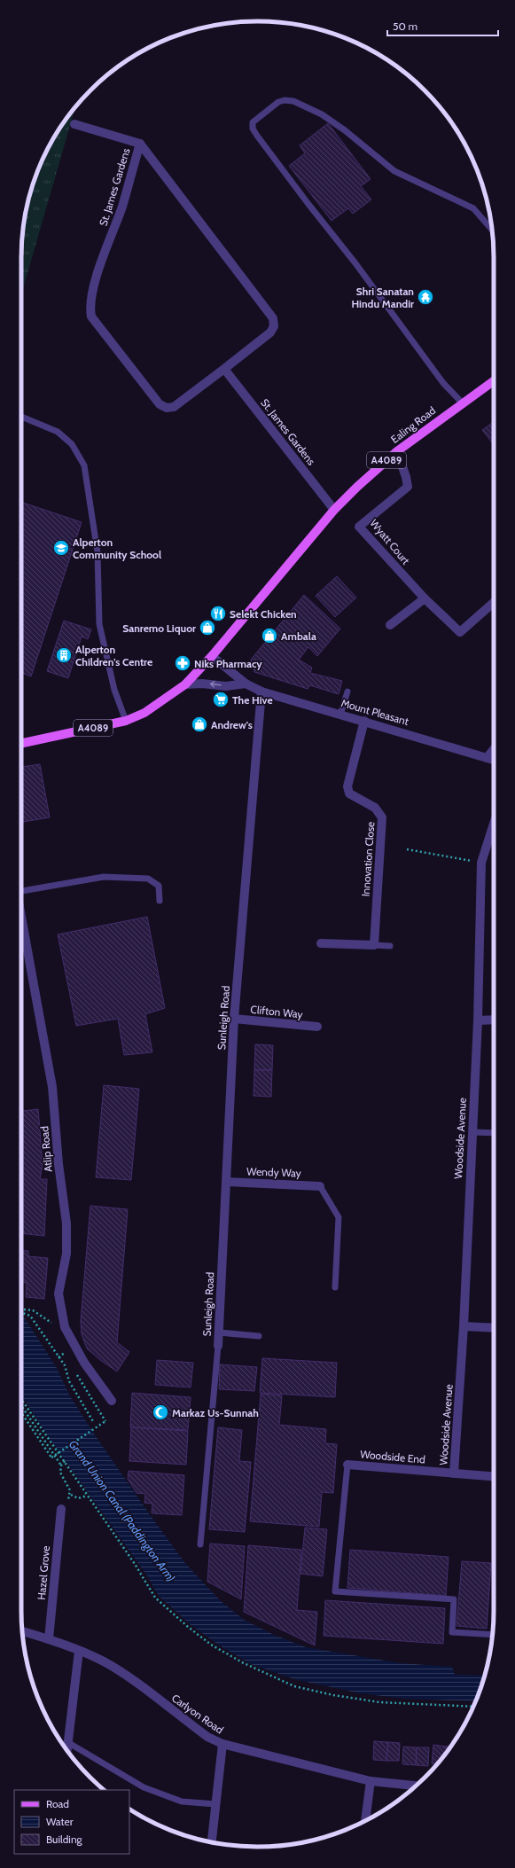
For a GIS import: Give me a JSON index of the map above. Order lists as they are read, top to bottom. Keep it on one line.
{"streets":{"main road":["Ealing Road","A4089"],"street":["St. James Gardens","Wyatt Court","Mount Pleasant","Innovation Close","Clifton Way","Sunleigh Road","Woodside Avenue","Atlip Road","Wendy Way","Woodside End","Hazel Grove","Carlyon Road"]},"crossings":[["St. James Gardens","Ealing Road"],["Ealing Road","A4089"],["Ealing Road","Wyatt Court"],["Ealing Road","Mount Pleasant"],["A4089","Mount Pleasant"],["Mount Pleasant","Innovation Close"],["Mount Pleasant","Sunleigh Road"],["Clifton Way","Sunleigh Road"],["Sunleigh Road","Wendy Way"],["Woodside Avenue","Woodside End"],["Hazel Grove","Carlyon Road"]],"water":["Grand Union Canal (Paddington Arm)"],"places":{"temple":["Shri Sanatan Hindu Mandir"],"school or university":["Alperton Community School"],"restaurant":["Selekt Chicken"],"shop":["Sanremo Liquor","Ambala","Andrew's"],"building":["Alperton Children's Centre"],"pharmacy":["Niks Pharmacy"],"supermarket":["The Hive"],"mosque":["Markaz Us-Sunnah"]},"legend":["Road","Water","Building"],"scale_bar":"50 m"}
